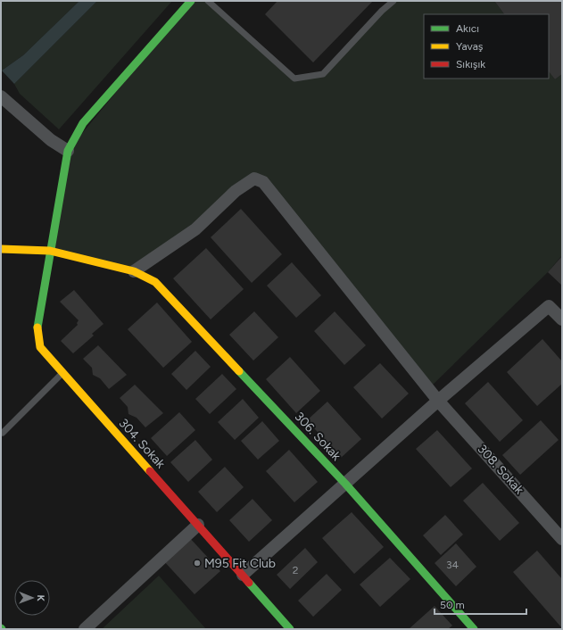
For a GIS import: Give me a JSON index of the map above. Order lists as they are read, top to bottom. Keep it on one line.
{"streets":{"street":["306. Sokak","304. Sokak","308. Sokak"]},"crossings":[["306. Sokak","304. Sokak"],["306. Sokak","308. Sokak"]],"places":["M95 Fit Club"],"house_numbers":["34","2"],"legend":["Akıcı","Yavaş","Sıkışık"],"scale_bar":"50 m","north":"right"}
